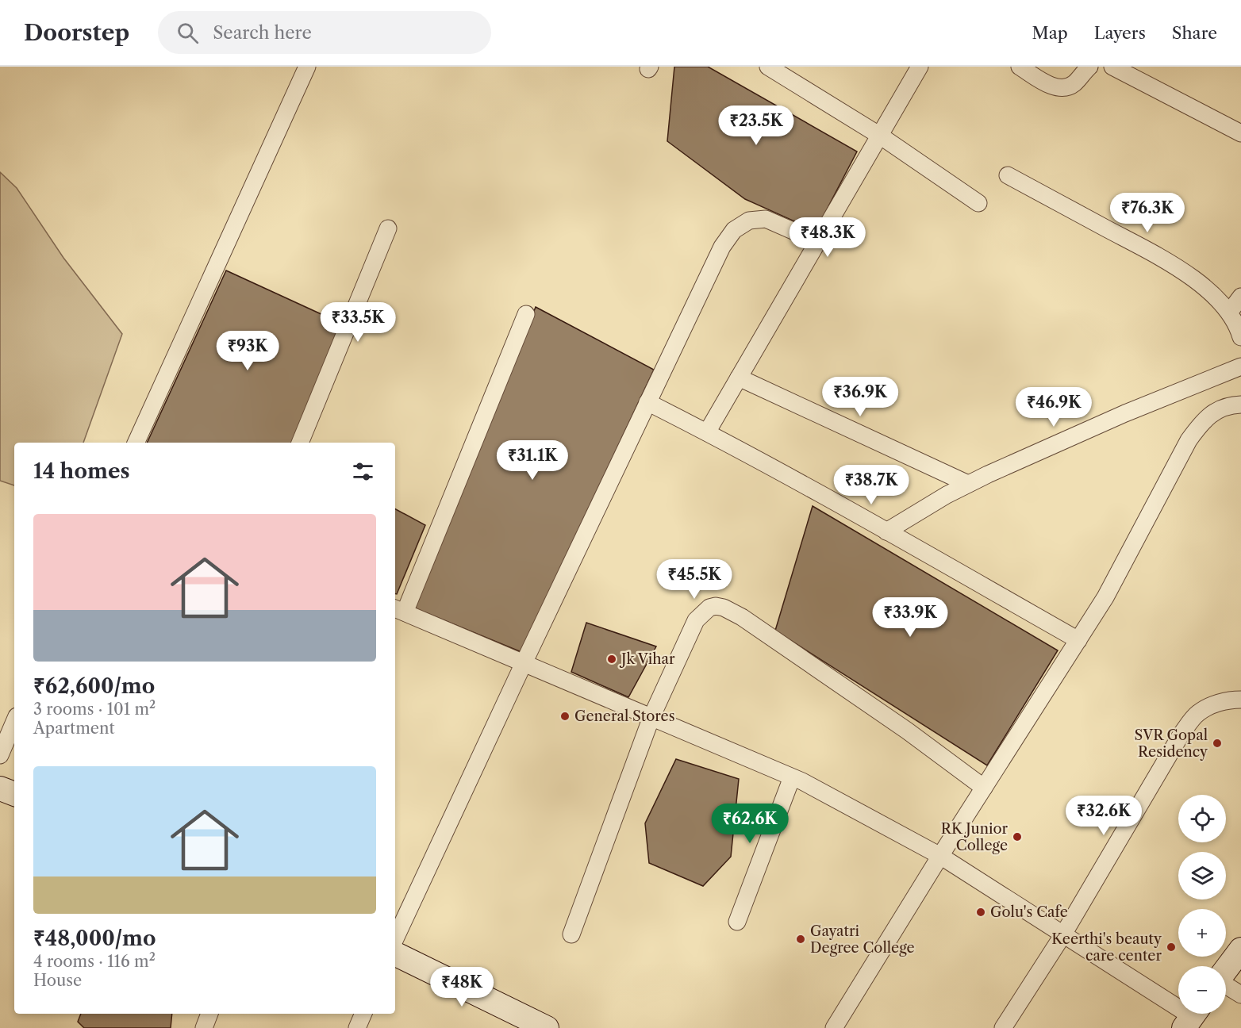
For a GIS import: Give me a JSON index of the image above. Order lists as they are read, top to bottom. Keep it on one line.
{"places":["Jk Vihar","General Stores","SVR Gopal Residency","RK Junior College","Golu's Cafe","Gayatri Degree College","Keerthi's beauty care center"],"page":{"header":"Doorstep","search":"Search here","nav":["Map","Layers","Share"],"price":["₹23.5K","₹76.3K","₹48.3K","₹33.5K","₹93K","₹36.9K","₹46.9K","₹31.1K","₹38.7K","₹45.5K","₹33.9K","₹32.6K","₹62.6K","₹48K"],"heading":"14 homes","list":[{"name":"₹62,600/mo","note":"3 rooms · 101 m² · Apartment"},{"name":"₹48,000/mo","note":"4 rooms · 116 m² · House"}],"map_buttons":["+","−"]}}
